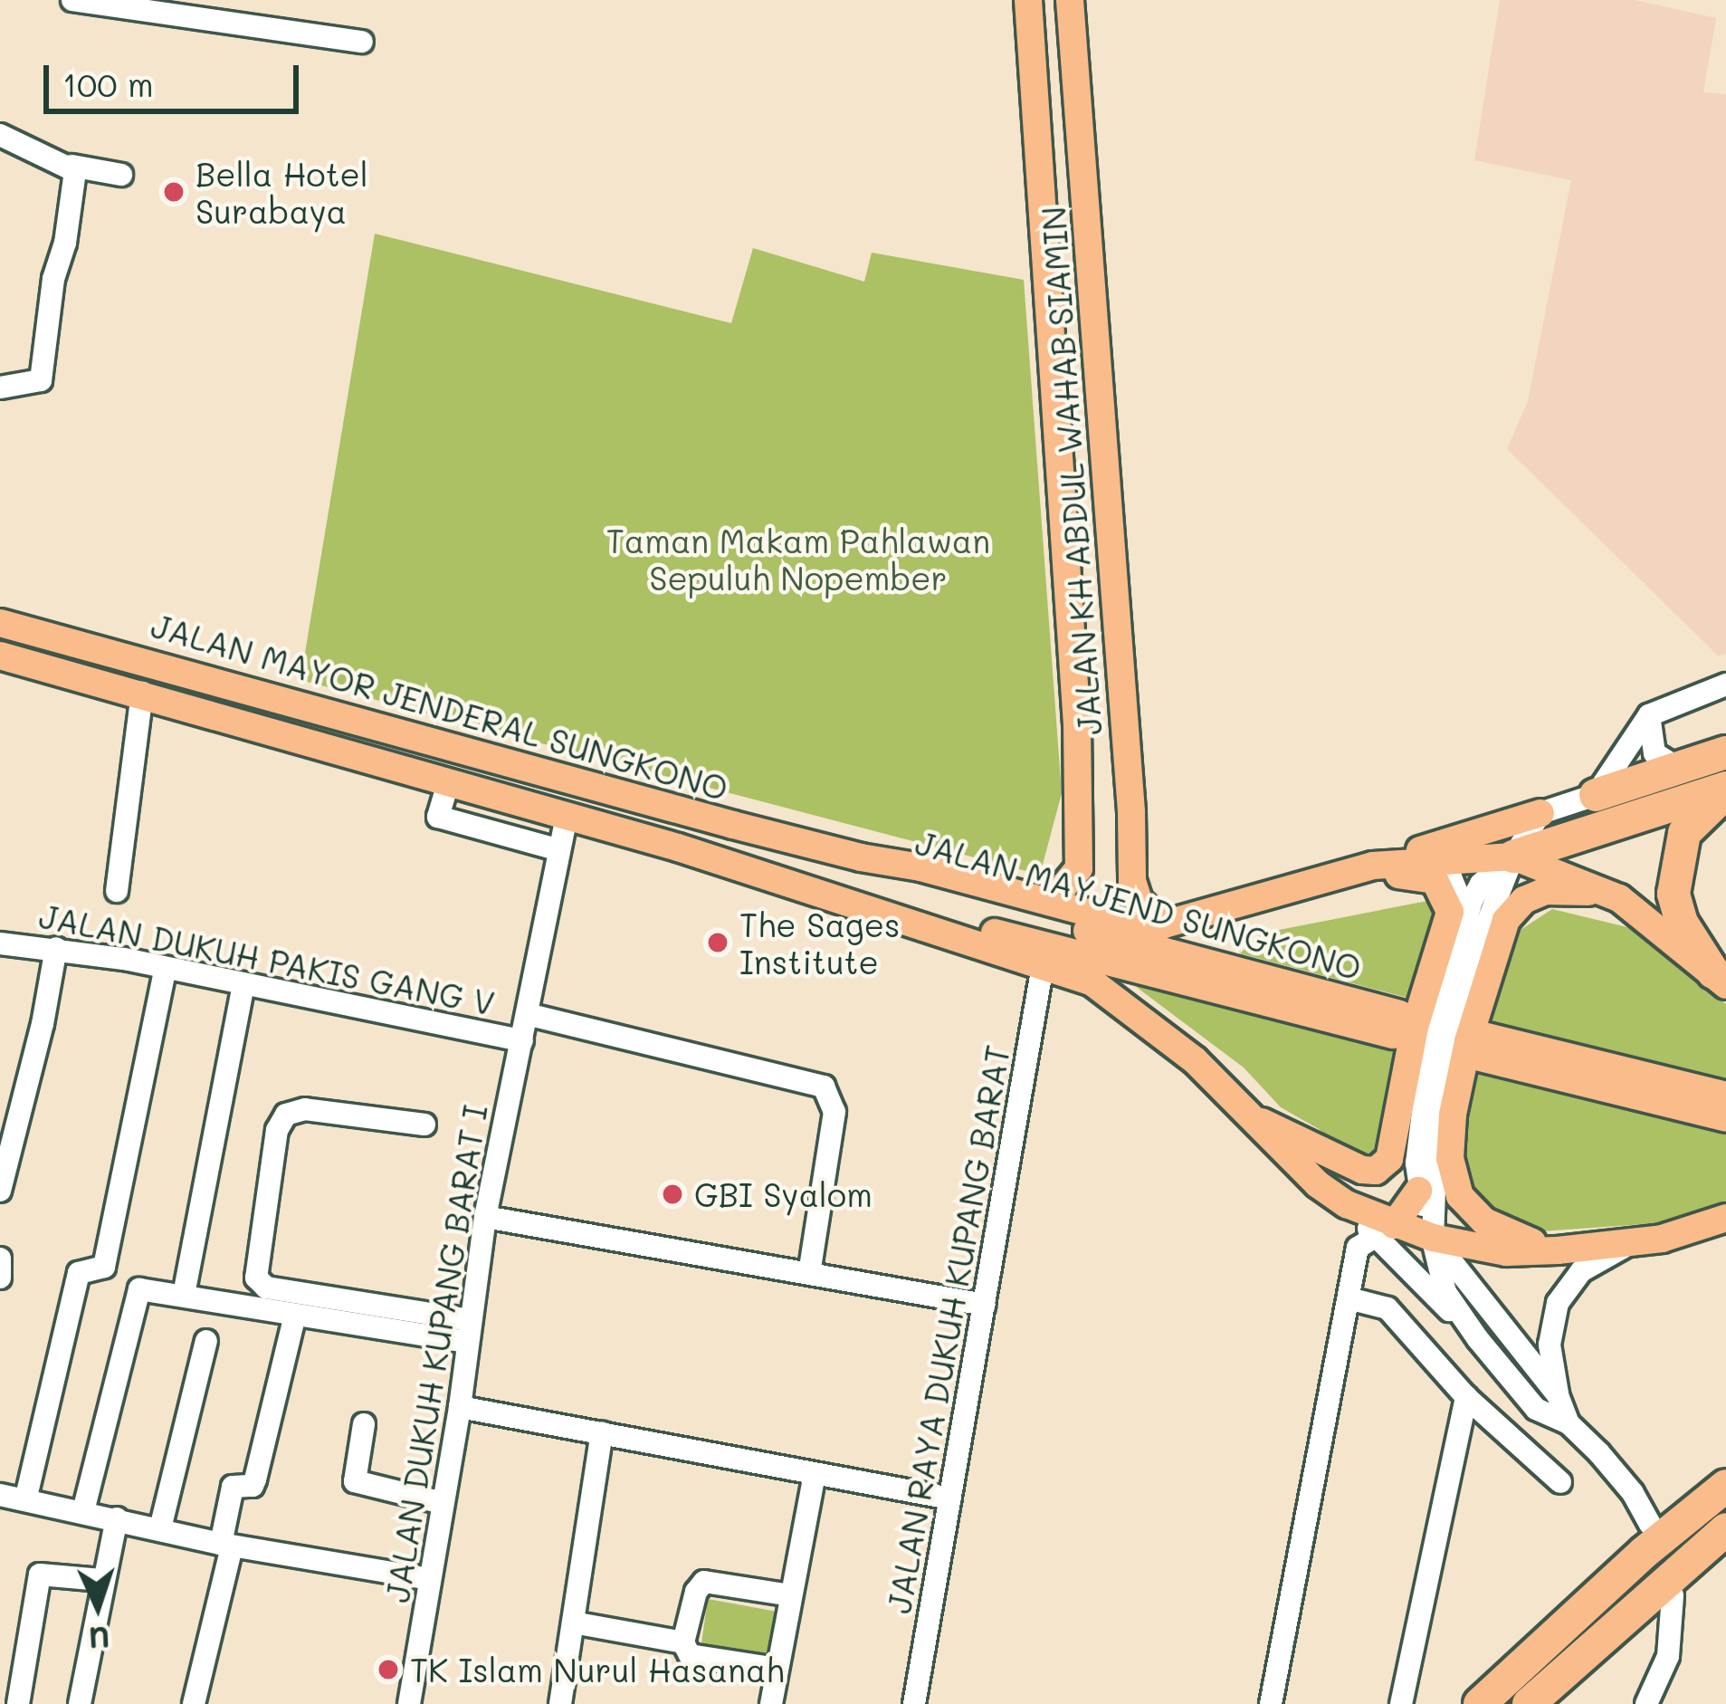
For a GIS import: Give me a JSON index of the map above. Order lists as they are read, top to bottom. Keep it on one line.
{"streets":{"main road":["JALAN KH ABDUL WAHAB SIAMIN","JALAN MAYOR JENDERAL SUNGKONO","JALAN MAYJEND SUNGKONO"],"street":["JALAN DUKUH PAKIS GANG V","JALAN RAYA DUKUH KUPANG BARAT","JALAN DUKUH KUPANG BARAT I"]},"crossings":[["JALAN MAYOR JENDERAL SUNGKONO","JALAN MAYJEND SUNGKONO"],["JALAN DUKUH PAKIS GANG V","JALAN DUKUH KUPANG BARAT I"]],"parks":["Taman Makam Pahlawan Sepuluh Nopember"],"places":["Bella Hotel Surabaya","The Sages Institute","GBI Syalom","TK Islam Nurul Hasanah"],"scale_bar":"100 m","north":"bottom"}
